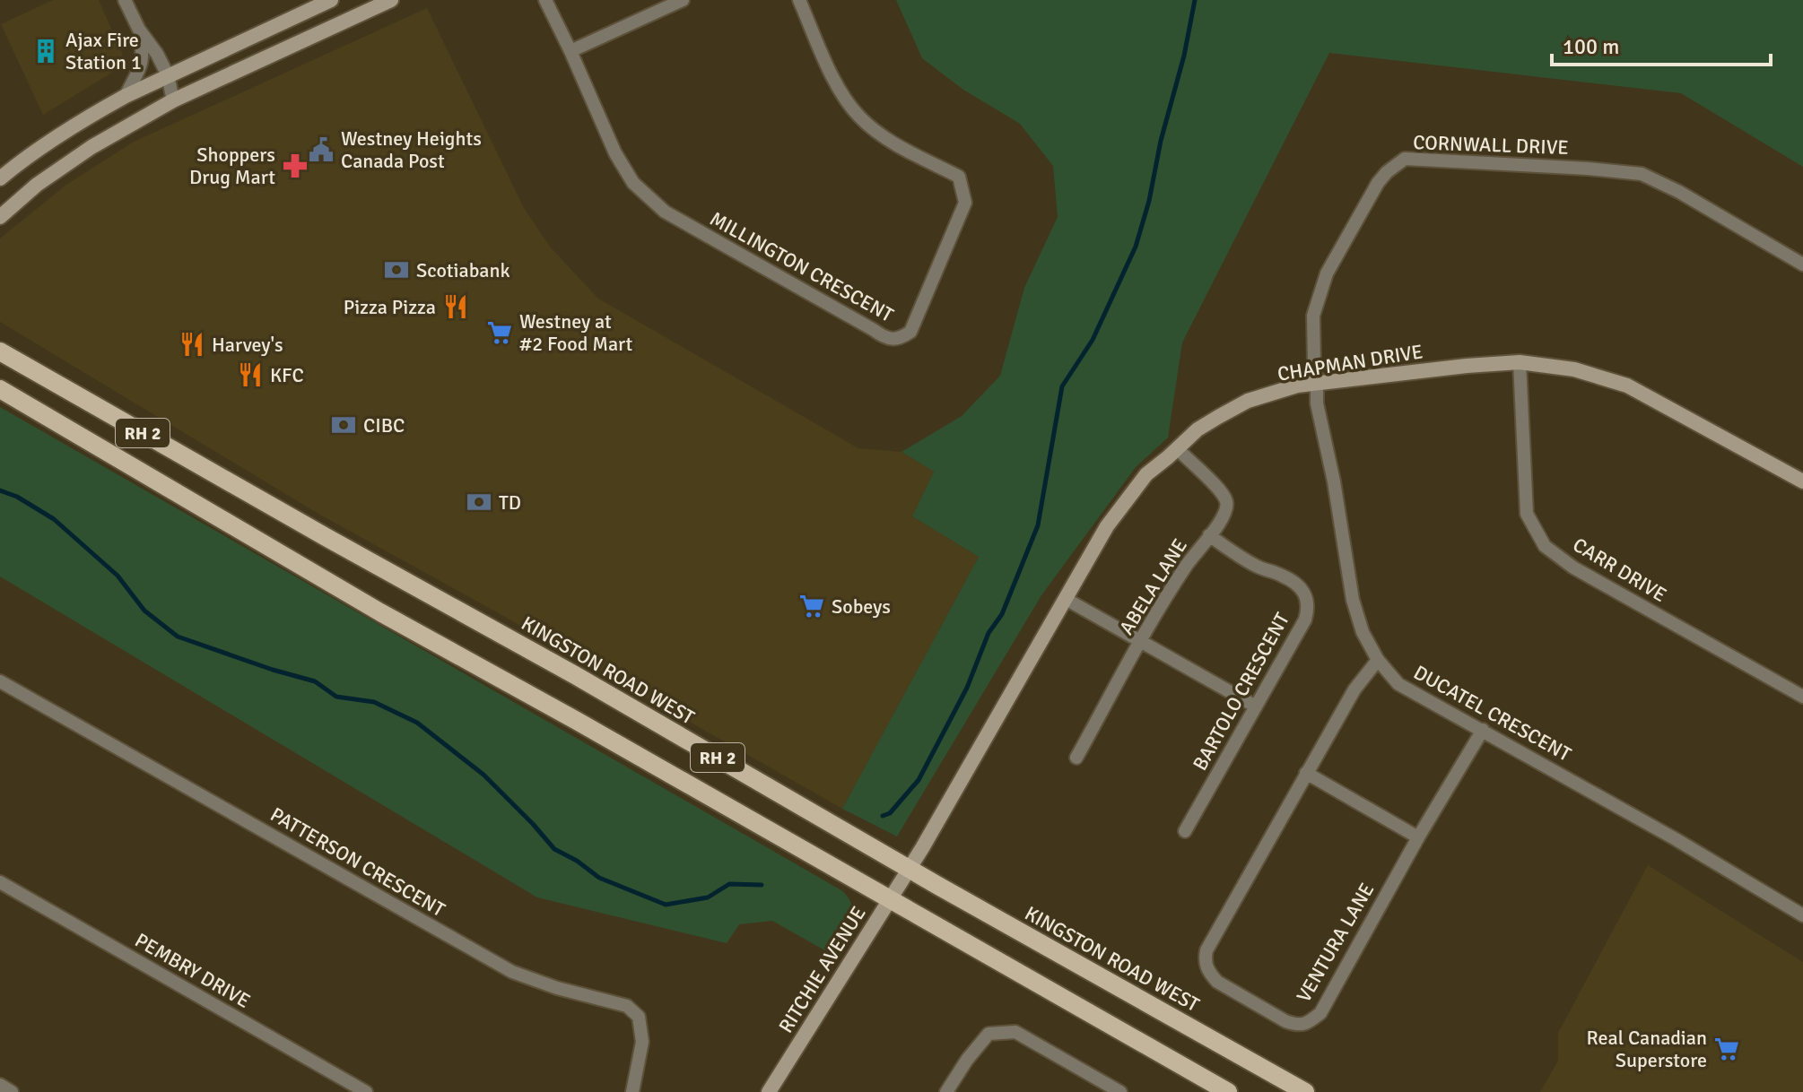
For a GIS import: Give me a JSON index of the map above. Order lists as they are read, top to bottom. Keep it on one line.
{"streets":{"main road":["RH 2","KINGSTON ROAD WEST"],"street":["CORNWALL DRIVE","MILLINGTON CRESCENT","CHAPMAN DRIVE","CARR DRIVE","ABELA LANE","BARTOLO CRESCENT","DUCATEL CRESCENT","PATTERSON CRESCENT","VENTURA LANE","RITCHIE AVENUE","PEMBRY DRIVE"]},"crossings":[["CORNWALL DRIVE","CHAPMAN DRIVE"],["CORNWALL DRIVE","DUCATEL CRESCENT"],["CHAPMAN DRIVE","CARR DRIVE"],["CHAPMAN DRIVE","ABELA LANE"],["CHAPMAN DRIVE","KINGSTON ROAD WEST"],["CHAPMAN DRIVE","DUCATEL CRESCENT"],["CHAPMAN DRIVE","RITCHIE AVENUE"],["RH 2","RITCHIE AVENUE"],["ABELA LANE","BARTOLO CRESCENT"],["KINGSTON ROAD WEST","RITCHIE AVENUE"],["DUCATEL CRESCENT","VENTURA LANE"]],"places":{"building":["Ajax Fire Station 1"],"public building":["Westney Heights Canada Post"],"pharmacy":["Shoppers Drug Mart"],"bank":["Scotiabank","CIBC","TD"],"restaurant":["Pizza Pizza","Harvey's","KFC"],"supermarket":["Westney at #2 Food Mart","Sobeys","Real Canadian Superstore"]},"scale_bar":"100 m"}
